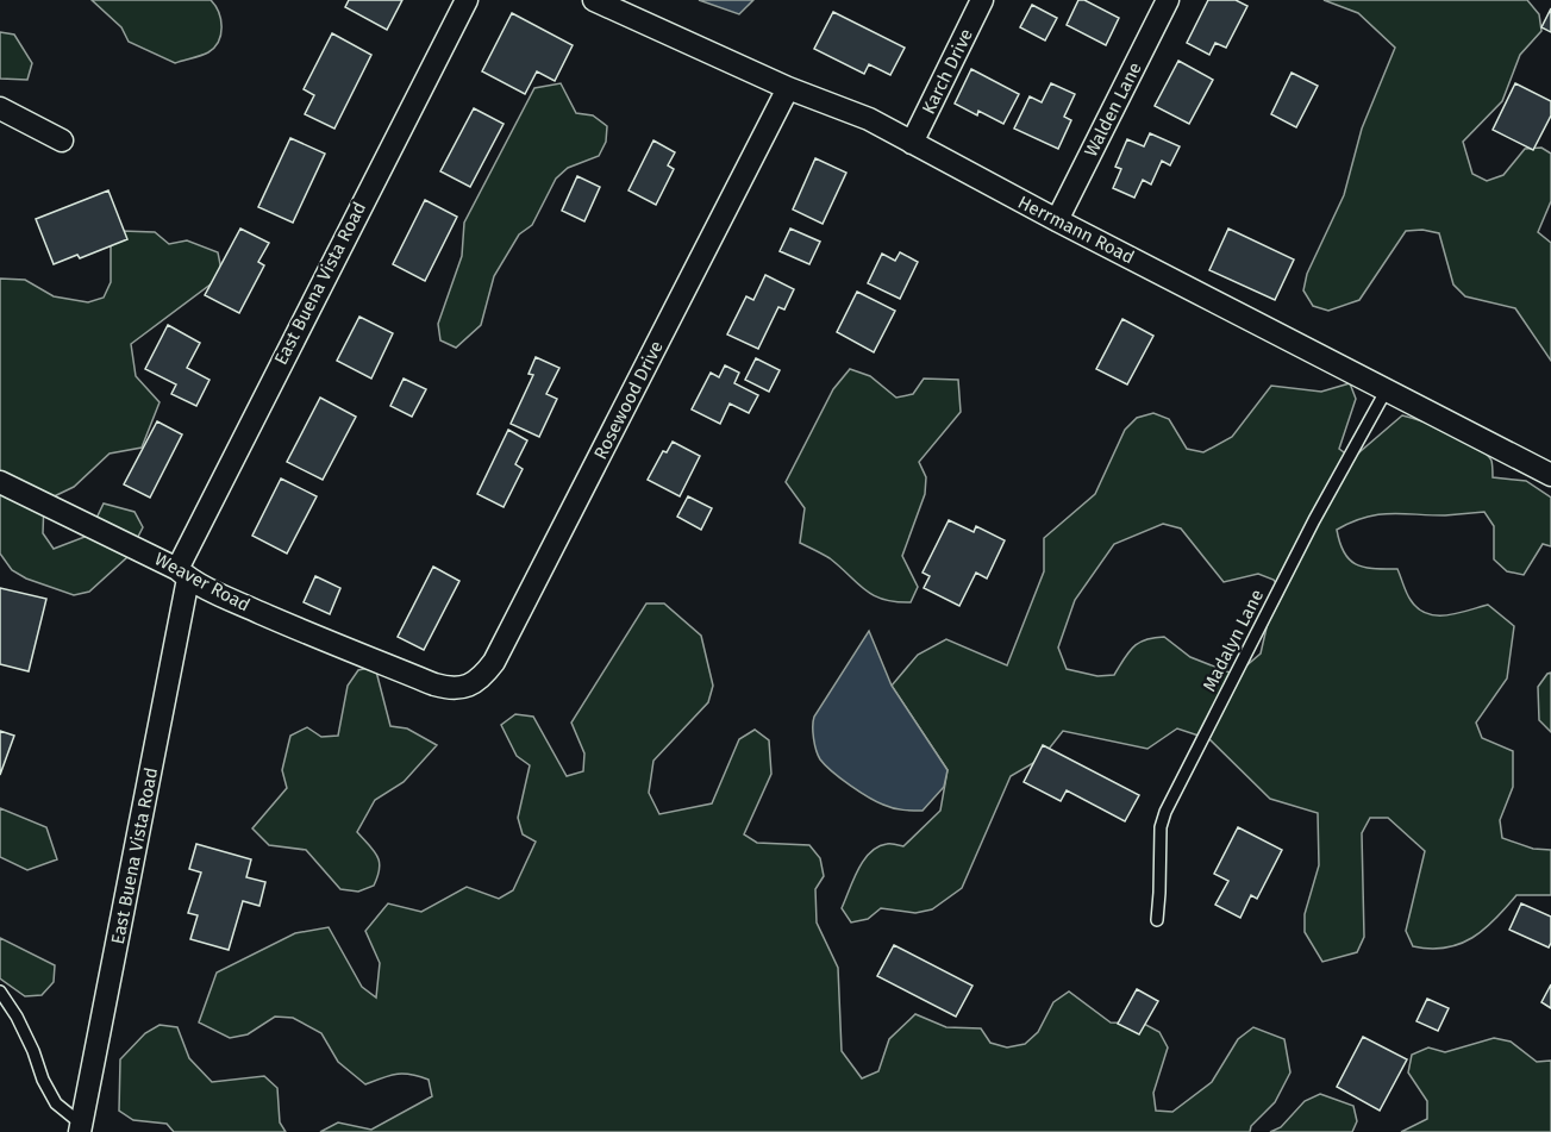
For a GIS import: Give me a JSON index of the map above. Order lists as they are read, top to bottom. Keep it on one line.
{"streets":{"street":["Karch Drive","Walden Lane","Herrmann Road","East Buena Vista Road","Rosewood Drive","Weaver Road"],"lane":["Madalyn Lane"]},"crossings":[["Karch Drive","Herrmann Road"],["Walden Lane","Herrmann Road"],["Herrmann Road","Rosewood Drive"],["Herrmann Road","Madalyn Lane"],["East Buena Vista Road","Weaver Road"],["Rosewood Drive","Weaver Road"]]}
